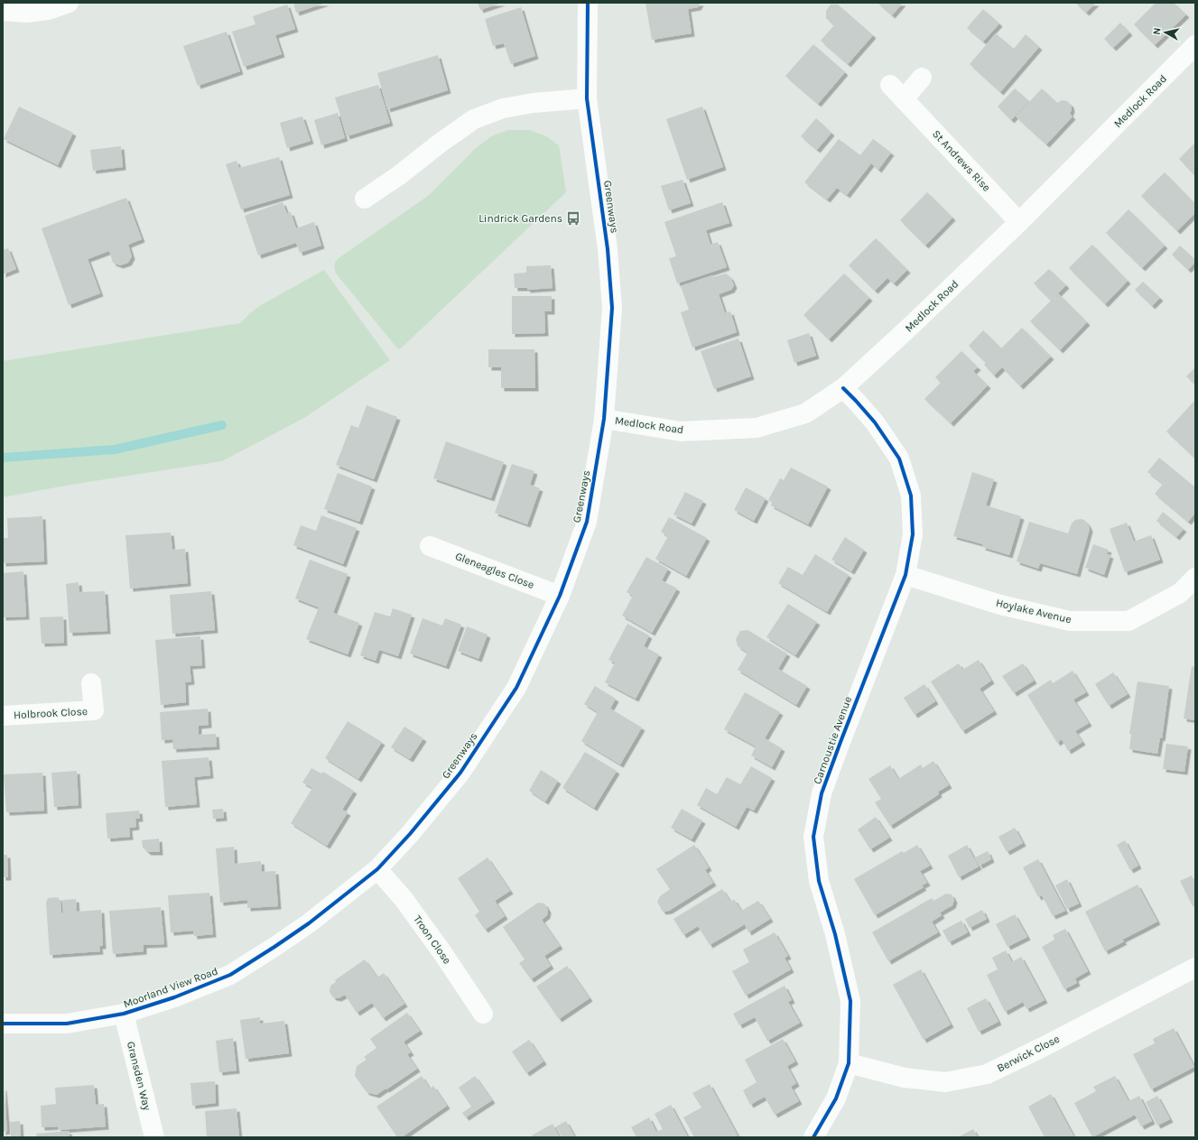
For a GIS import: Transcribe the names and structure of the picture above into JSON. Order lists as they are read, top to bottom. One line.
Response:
{"streets":{"street":["Medlock Road","St Andrews Rise","Greenways","Gleneagles Close","Hoylake Avenue","Holbrook Close","Carnoustie Avenue","Troon Close","Moorland View Road","Berwick Close","Gransden Way"]},"crossings":[["Medlock Road","St Andrews Rise"],["Medlock Road","Greenways"],["Medlock Road","Carnoustie Avenue"],["Greenways","Gleneagles Close"],["Greenways","Troon Close"],["Greenways","Moorland View Road"],["Hoylake Avenue","Carnoustie Avenue"],["Carnoustie Avenue","Berwick Close"],["Moorland View Road","Gransden Way"]],"places":{"bus stop":["Lindrick Gardens"]},"north":"left"}
